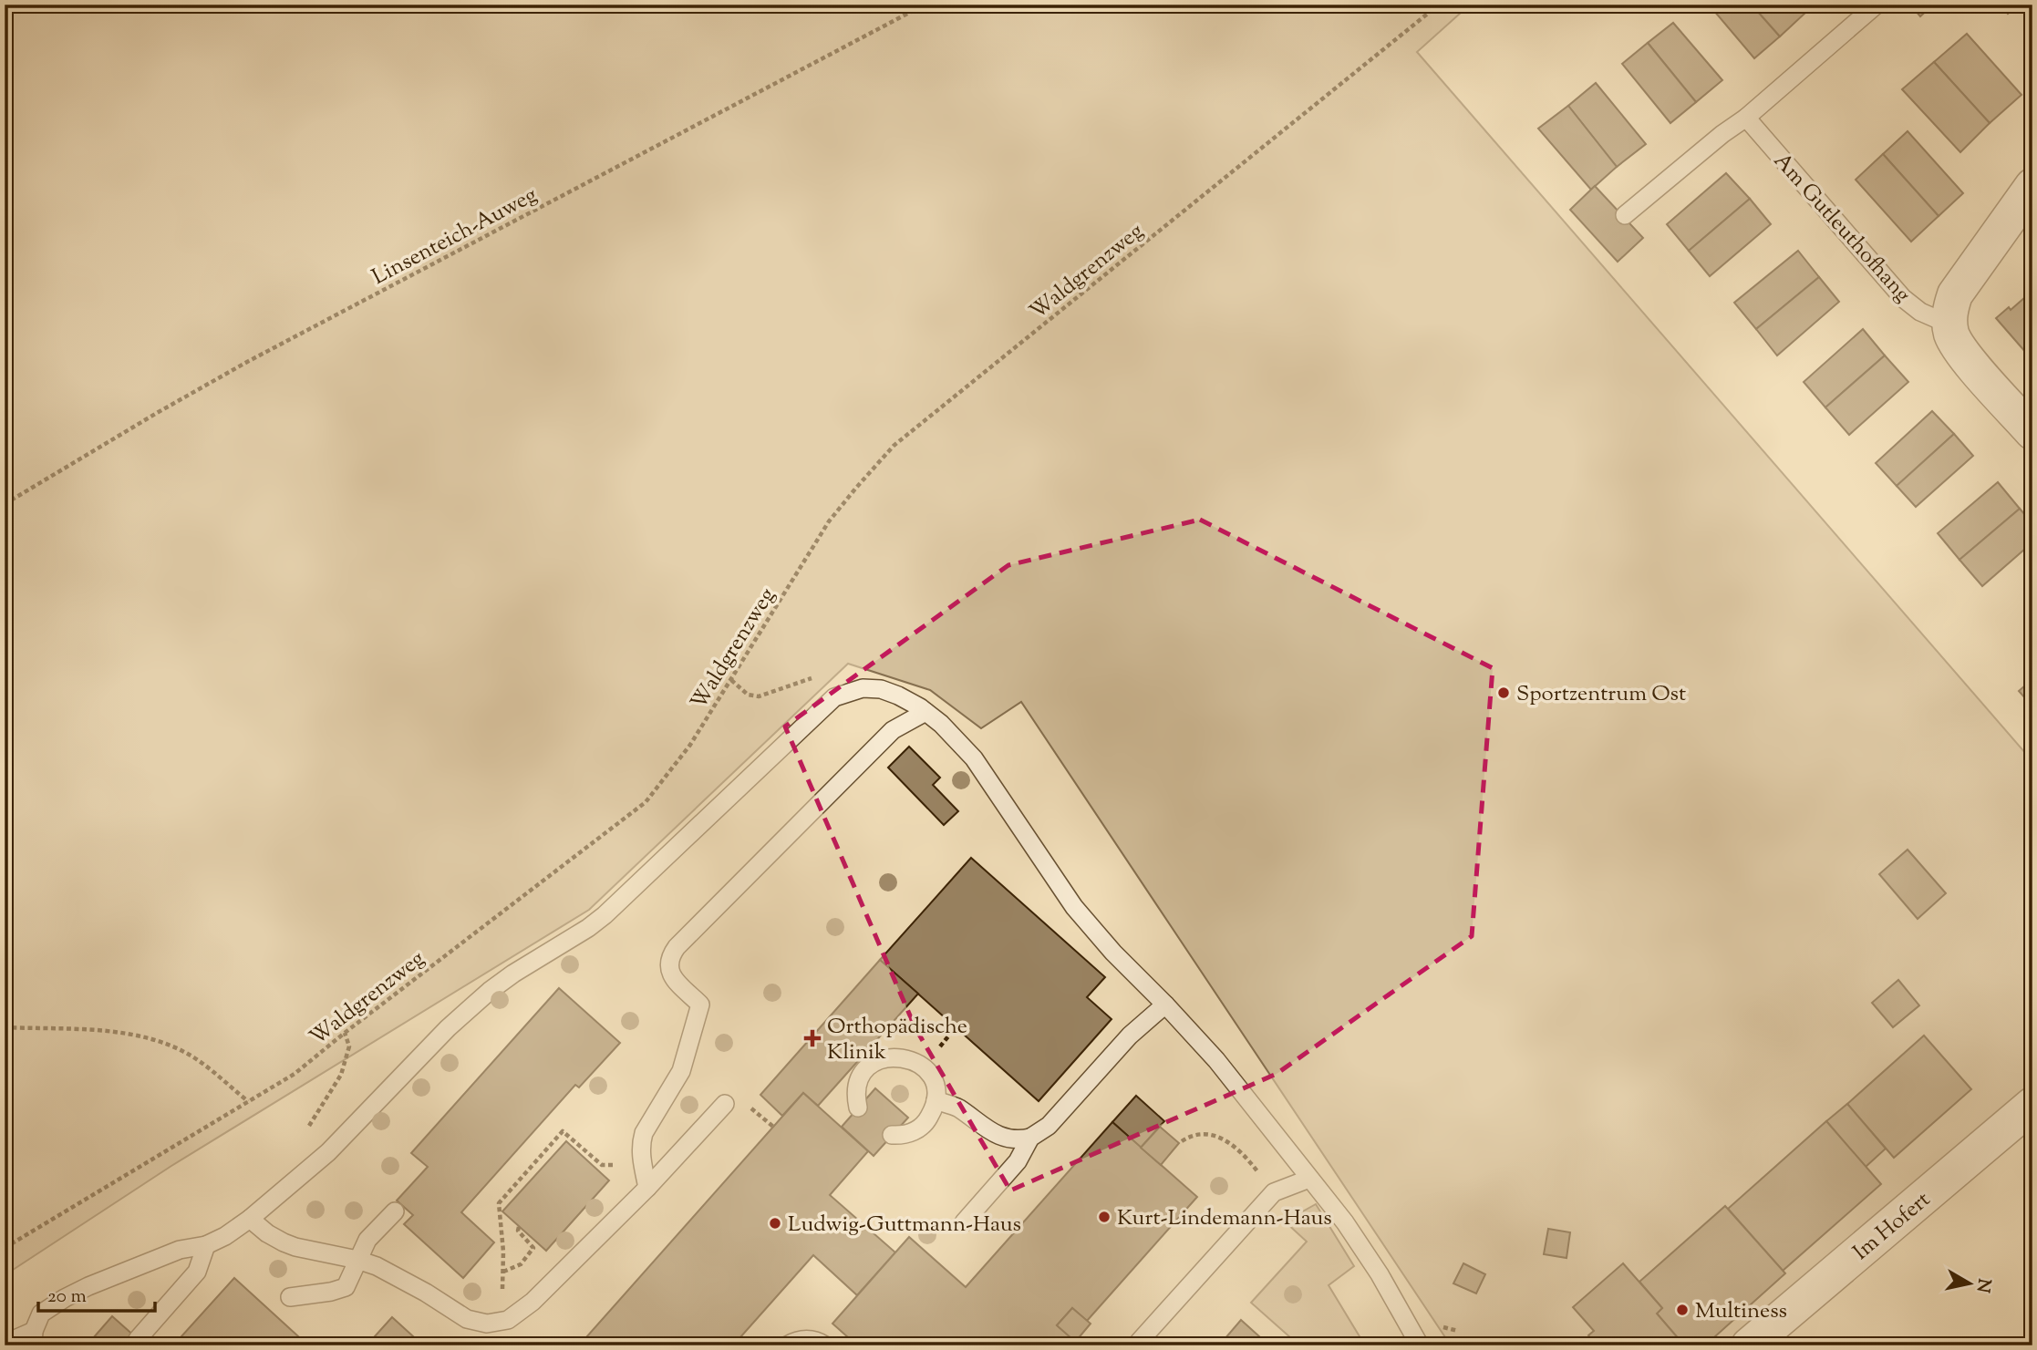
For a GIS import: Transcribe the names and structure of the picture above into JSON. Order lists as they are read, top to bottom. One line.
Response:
{"streets":{"street":["Im Hofert"],"lane":["Am Gutleuthofhang"],"path":["Linsenteich-Auweg","Waldgrenzweg"]},"places":{"other":["Sportzentrum Ost","Kurt-Lindemann-Haus","Ludwig-Guttmann-Haus","Multiness"],"health":["Orthopädische Klinik"]},"scale_bar":"20 m","north":"right"}
